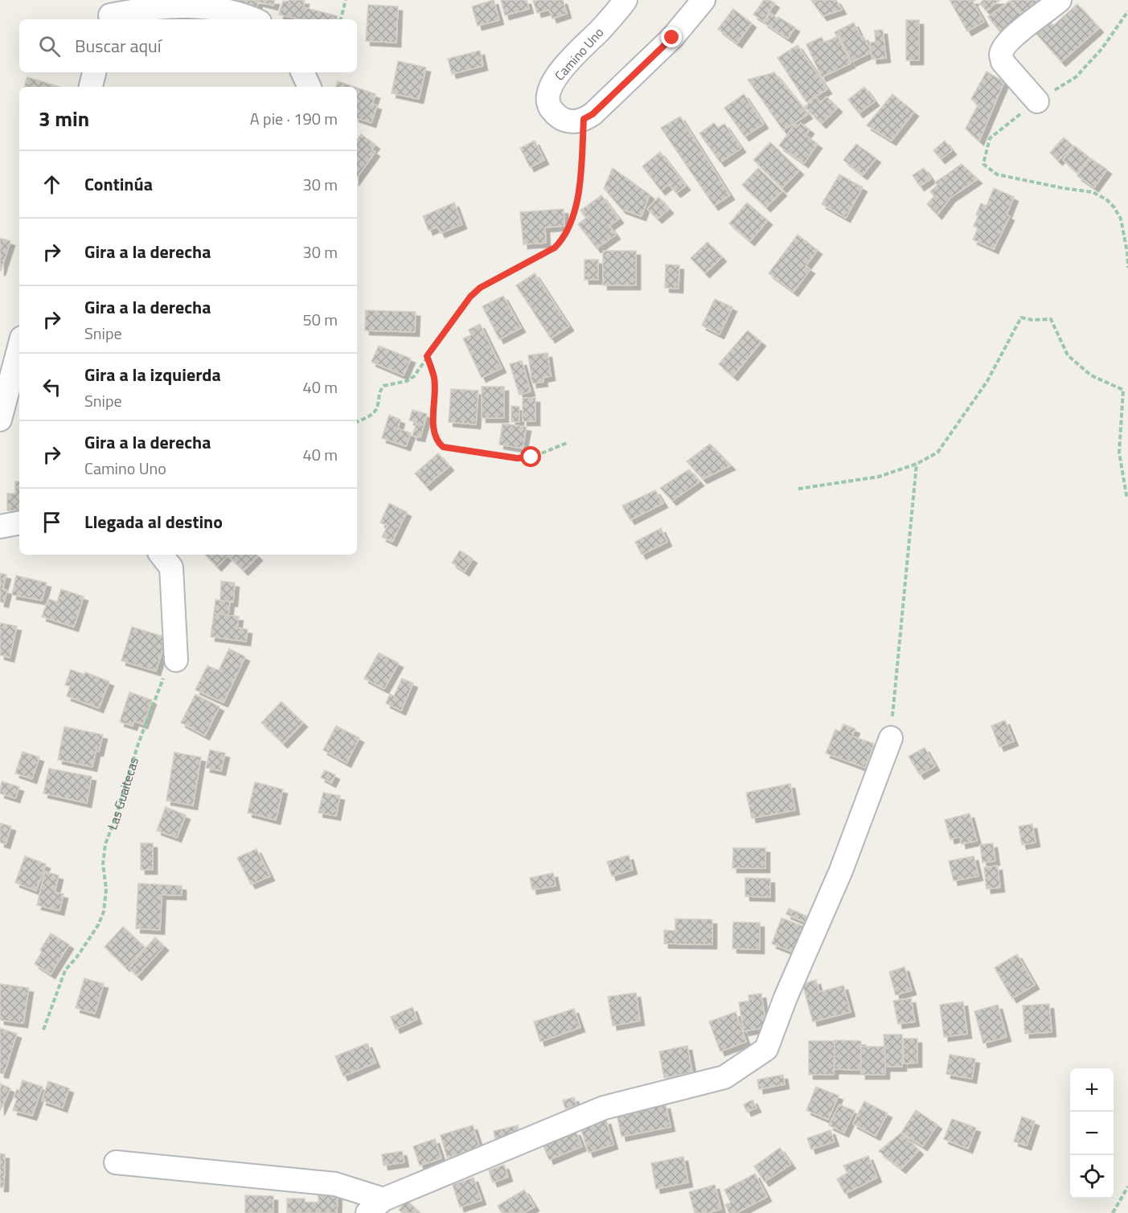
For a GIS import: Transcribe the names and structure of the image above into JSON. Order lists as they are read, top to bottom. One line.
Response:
{"streets":{"street":["Camino Uno"],"path":["Las Guaitecas"]},"page":{"search":"Buscar aquí","heading":["3 min","A pie · 190 m"],"list":[["Continúa","30 m"],["Gira a la derecha","30 m"],["Gira a la derecha","Snipe","50 m"],["Gira a la izquierda","Snipe","40 m"],["Gira a la derecha","Camino Uno","40 m"],"Llegada al destino"],"map_buttons":["+","−"]}}
